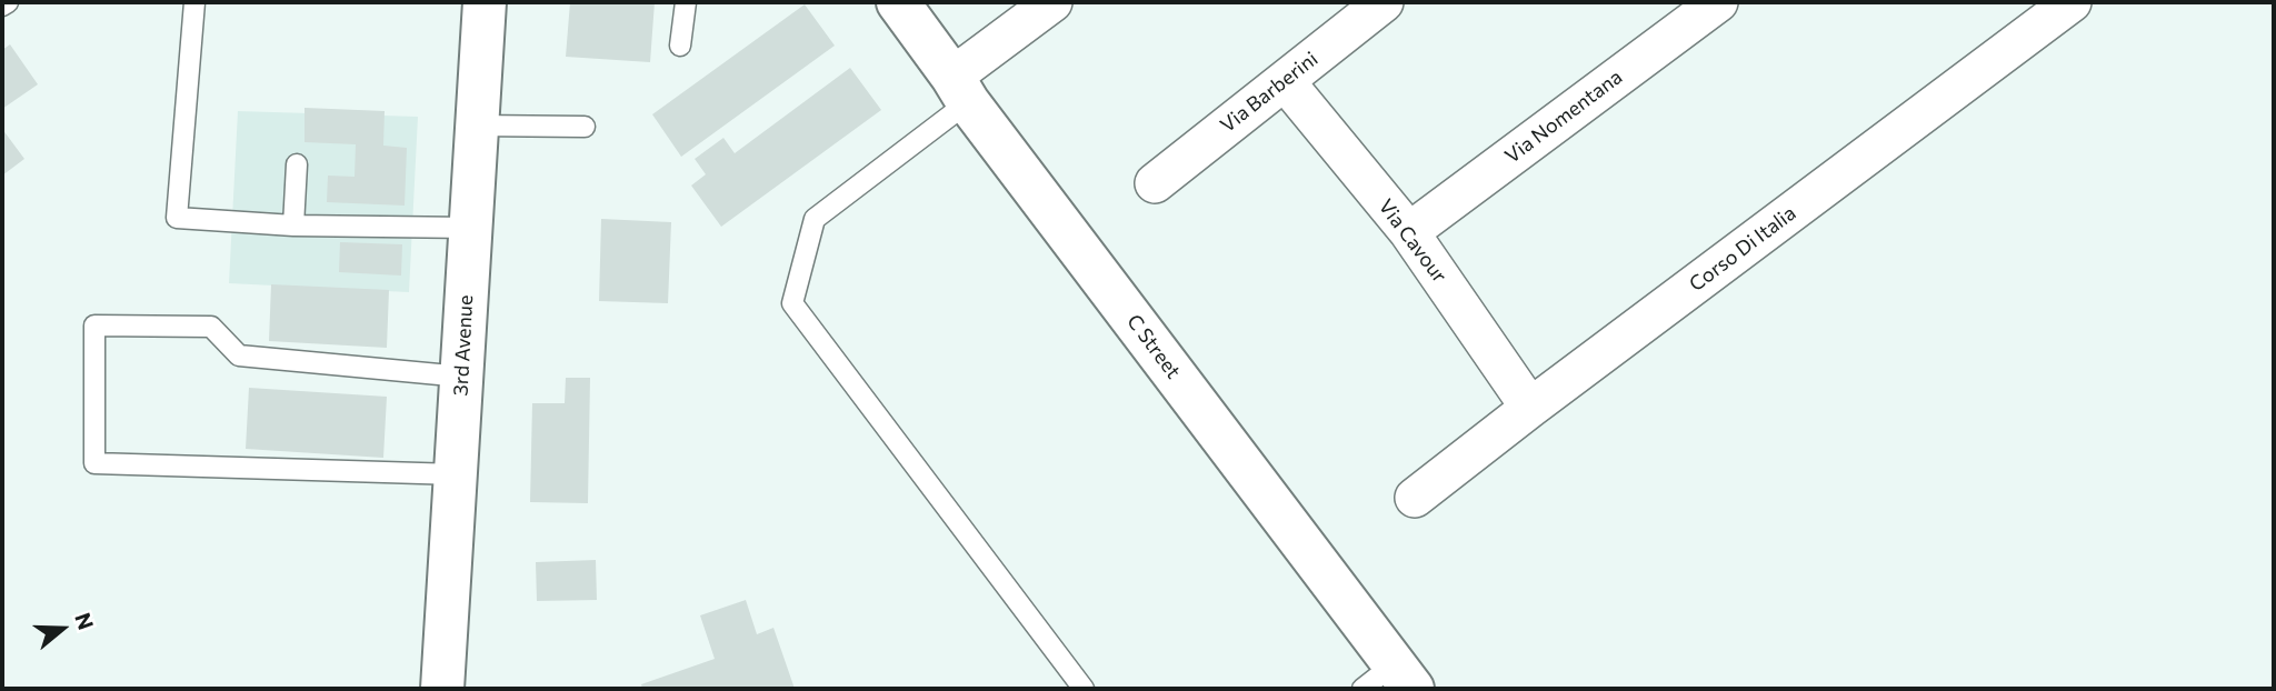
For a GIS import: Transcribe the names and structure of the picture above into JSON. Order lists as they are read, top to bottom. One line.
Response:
{"streets":{"street":["Via Barberini","Via Nomentana","Via Cavour","Corso Di Italia","3rd Avenue","C Street"]},"crossings":[["Via Barberini","Via Cavour"],["Via Nomentana","Via Cavour"],["Via Cavour","Corso Di Italia"]],"north":"right"}
